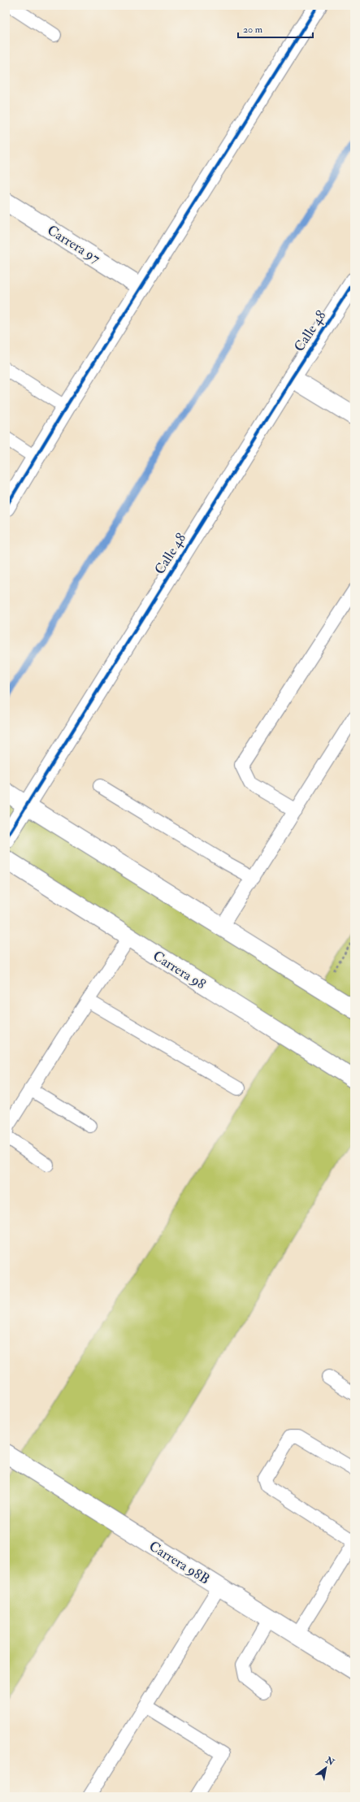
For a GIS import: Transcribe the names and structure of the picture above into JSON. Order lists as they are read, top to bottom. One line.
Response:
{"streets":{"street":["Carrera 97","Calle 48","Carrera 98","Carrera 98B"]},"scale_bar":"20 m","north":"top right"}
